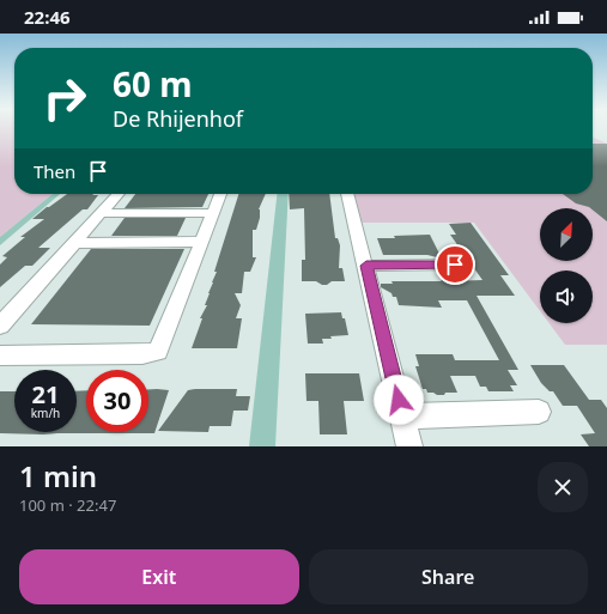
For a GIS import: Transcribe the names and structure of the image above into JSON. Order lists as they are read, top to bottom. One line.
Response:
{"north":"top right","page":{"status":"22:46","turn":["60 m","De Rhijenhof"],"then":"Then","speed":"21 km/h","limit":"30","heading":["1 min","100 m · 22:47"],"buttons":["Exit","Share"]}}
